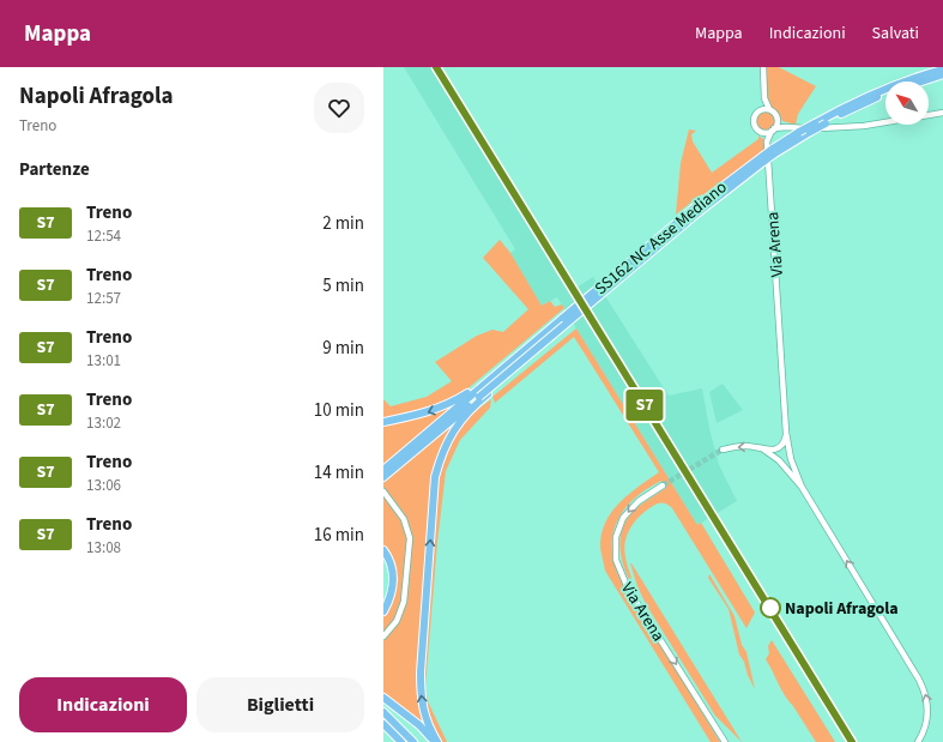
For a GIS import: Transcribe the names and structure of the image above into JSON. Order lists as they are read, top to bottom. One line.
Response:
{"streets":{"highway":["SS162 NC Asse Mediano"],"street":["Via Arena"]},"places":["Napoli Afragola"],"north":"top left","page":{"header":"Mappa","nav":["Mappa","Indicazioni","Salvati"],"heading":[["Napoli Afragola","Treno"],"Partenze"],"on_map":"S7","list":[{"mark":"S7","name":"Treno","note":"12:54","value":"2 min"},{"mark":"S7","name":"Treno","note":"12:57","value":"5 min"},{"mark":"S7","name":"Treno","note":"13:01","value":"9 min"},{"mark":"S7","name":"Treno","note":"13:02","value":"10 min"},{"mark":"S7","name":"Treno","note":"13:06","value":"14 min"},{"mark":"S7","name":"Treno","note":"13:08","value":"16 min"}],"buttons":["Indicazioni","Biglietti"]}}
